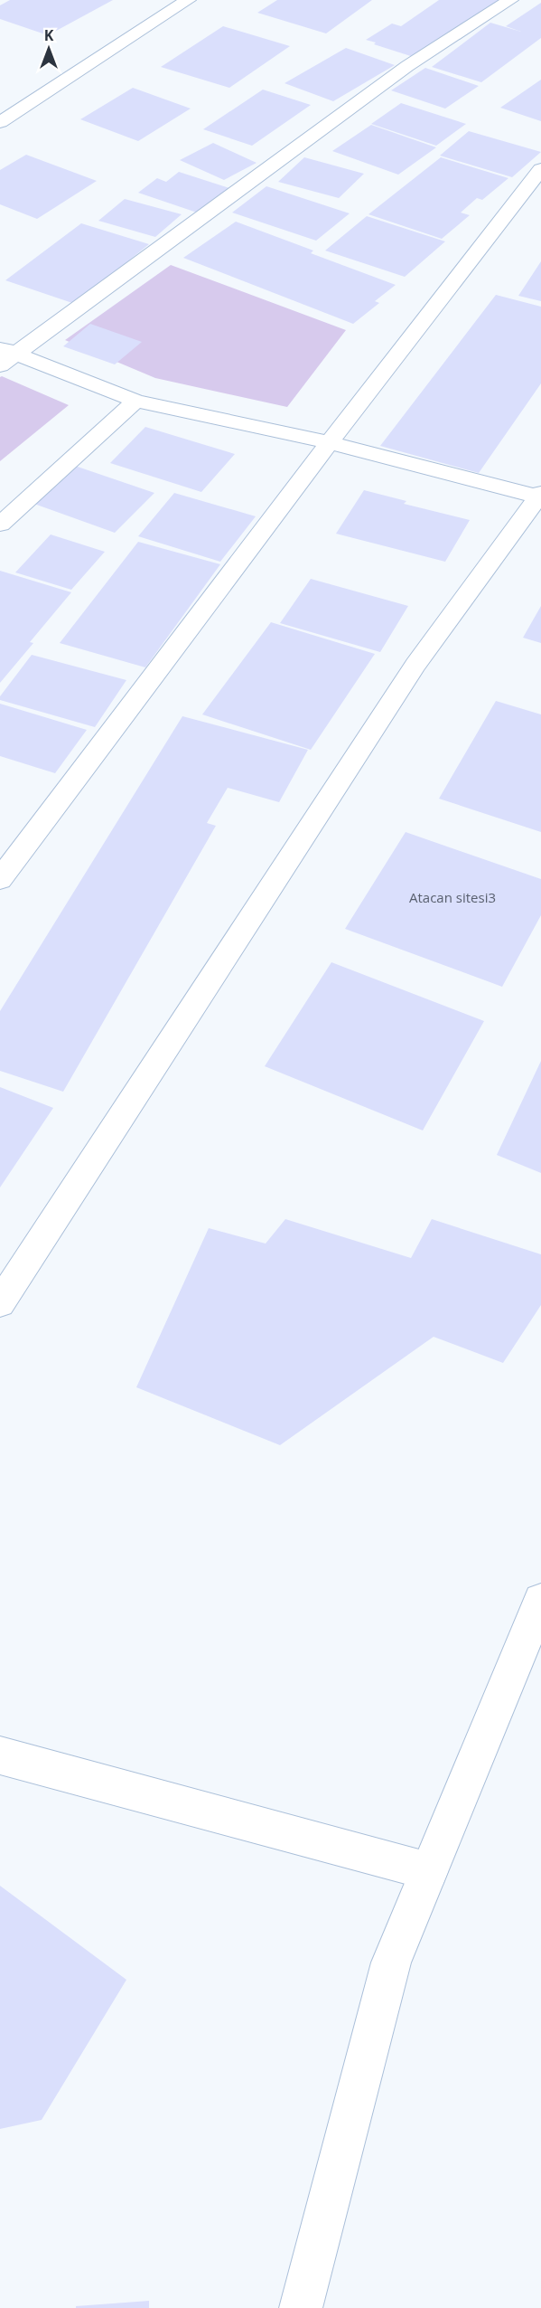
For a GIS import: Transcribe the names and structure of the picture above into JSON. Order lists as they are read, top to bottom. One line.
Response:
{"house_numbers":["Atacan sitesi3"],"north":"top"}
